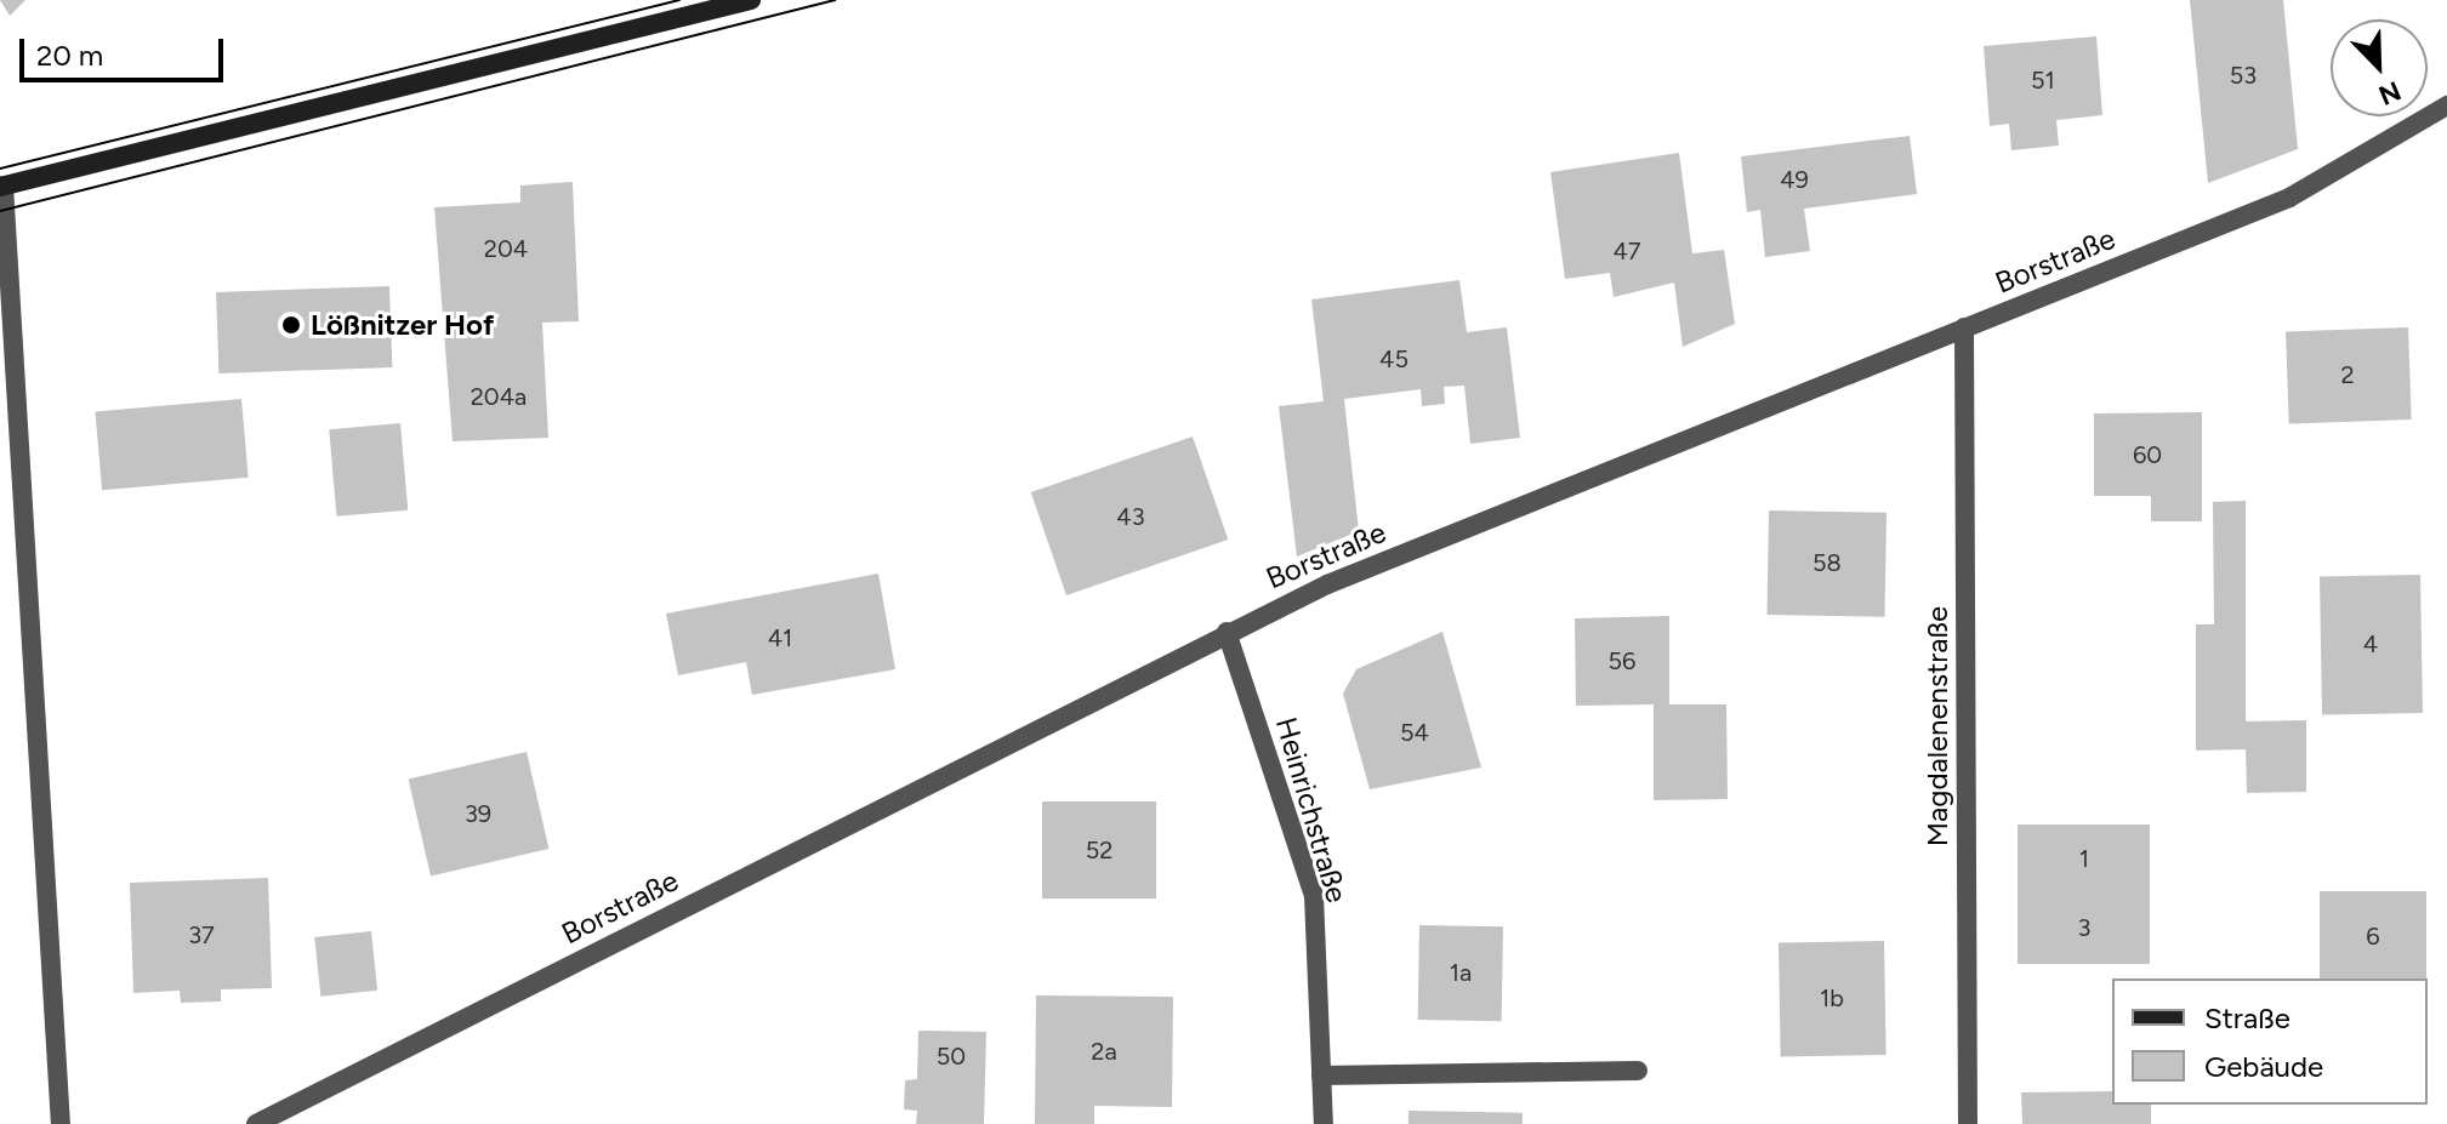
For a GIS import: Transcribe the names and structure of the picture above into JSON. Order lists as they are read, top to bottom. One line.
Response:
{"streets":{"street":["Borstraße","Magdalenenstraße","Heinrichstraße"]},"crossings":[["Borstraße","Magdalenenstraße"],["Borstraße","Heinrichstraße"]],"places":["Lößnitzer Hof"],"house_numbers":["53","51","49","204","47","45","2","204a","60","43","58","41","4","56","54","39","52","1","3","37","6","1a","1b","2a","50"],"legend":["Straße","Gebäude"],"scale_bar":"20 m","north":"bottom right"}
